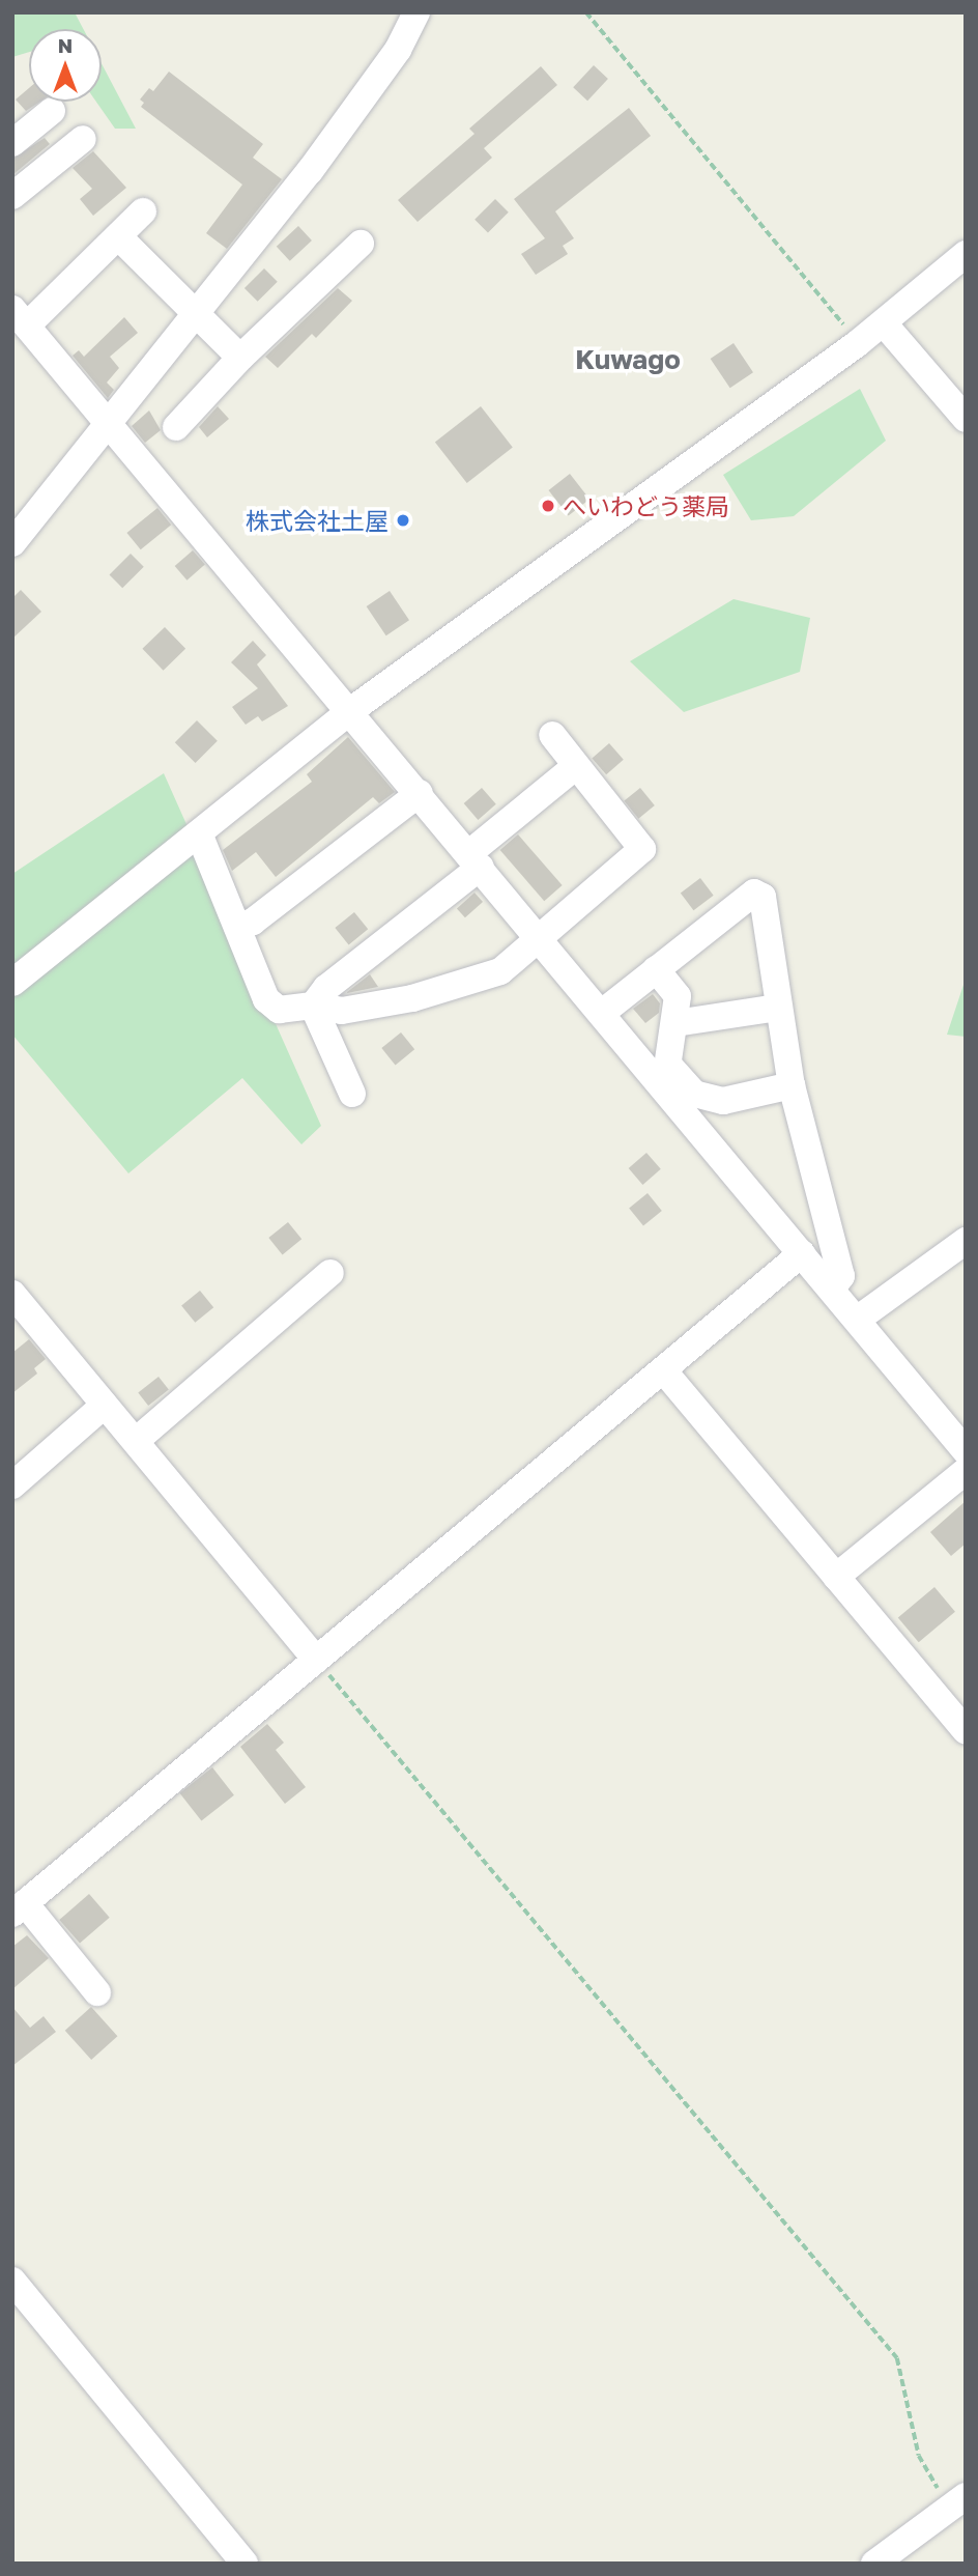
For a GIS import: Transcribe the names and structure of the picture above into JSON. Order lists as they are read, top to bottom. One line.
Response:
{"districts":["Kuwago"],"places":["へいわどう薬局","株式会社土屋"],"north":"top"}
